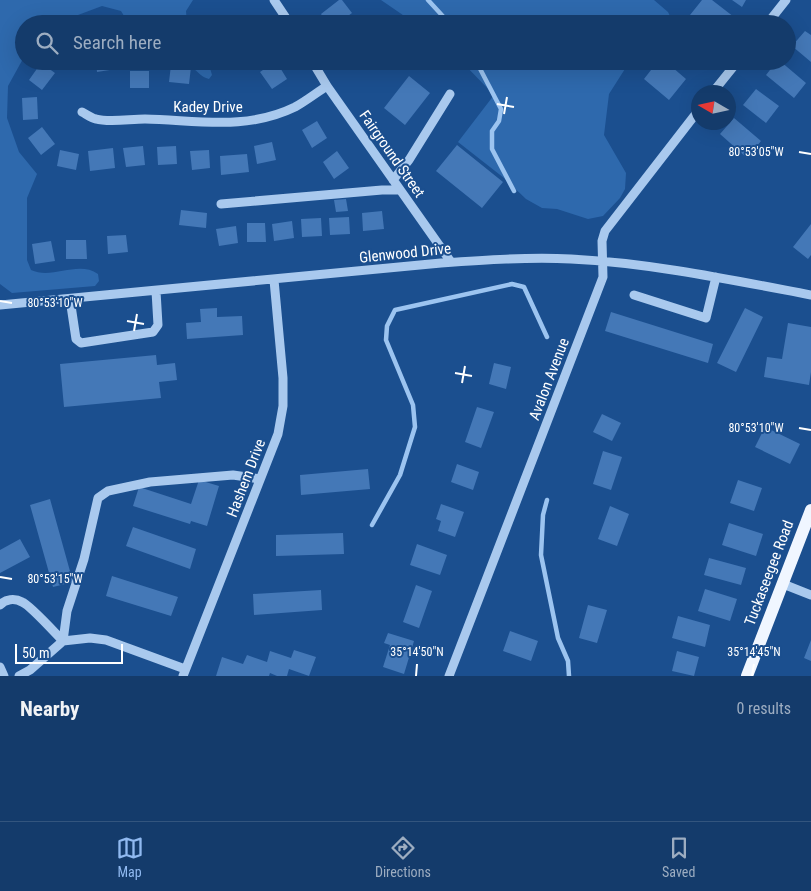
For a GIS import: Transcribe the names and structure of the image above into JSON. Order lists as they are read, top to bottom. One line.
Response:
{"streets":{"main road":["Tuckaseegee Road"],"street":["Kadey Drive","Fairground Street","Glenwood Drive","Avalon Avenue","Hashem Drive"]},"crossings":[["Kadey Drive","Fairground Street"],["Fairground Street","Glenwood Drive"],["Glenwood Drive","Avalon Avenue"],["Glenwood Drive","Hashem Drive"]],"scale_bar":"50 m","north":"left","page":{"search":"Search here","scale":"50 m","heading":["Nearby","0 results"],"nav":["Map","Directions","Saved"]},"coordinates":["80°53'05\"W","80°53'10\"W","80°53'15\"W","35°14'50\"N","35°14'45\"N"]}
